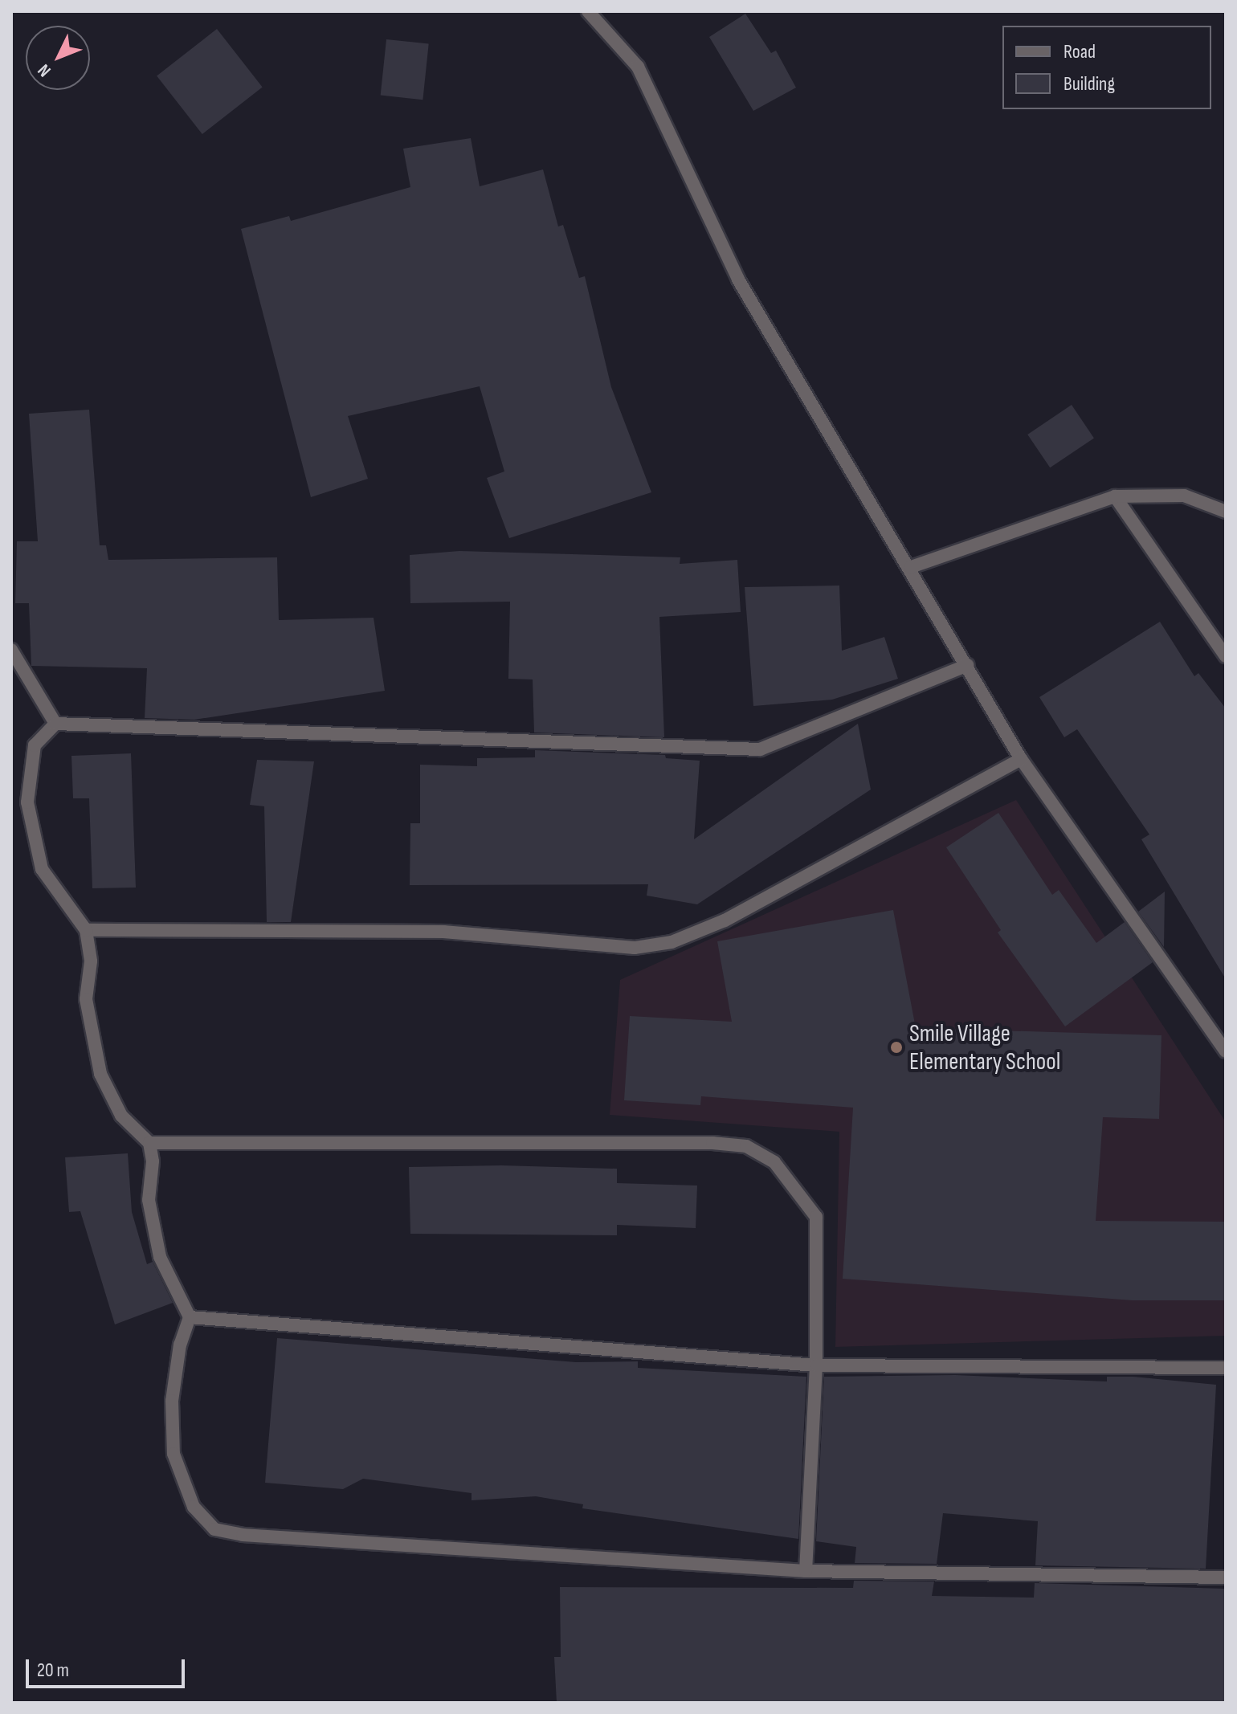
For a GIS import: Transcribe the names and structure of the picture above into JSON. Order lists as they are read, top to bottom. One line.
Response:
{"places":["Smile Village Elementary School"],"legend":["Road","Building"],"scale_bar":"20 m","north":"bottom left"}
